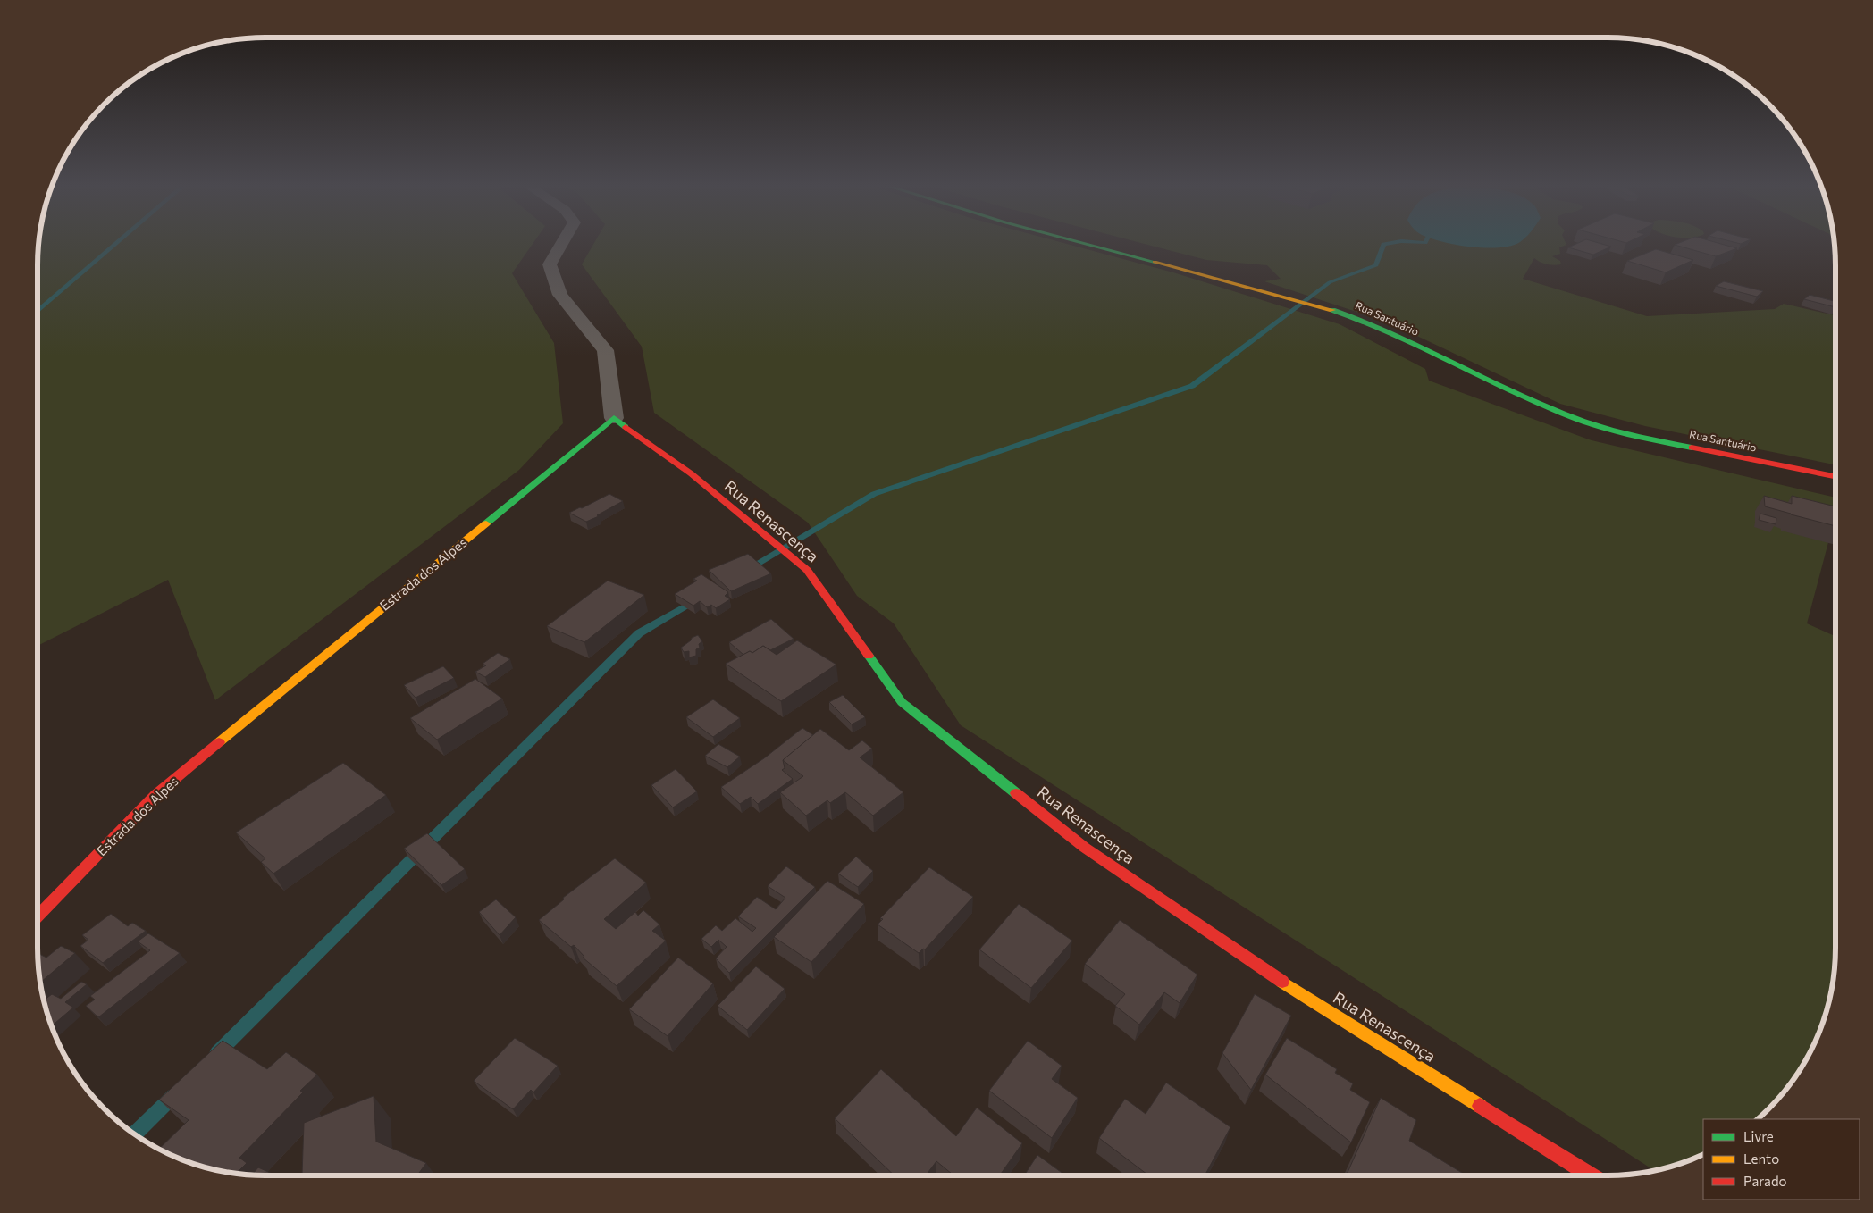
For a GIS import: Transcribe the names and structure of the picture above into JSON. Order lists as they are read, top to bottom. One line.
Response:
{"streets":{"street":["Rua Santuário","Rua Renascença","Estrada dos Alpes"]},"crossings":[["Rua Renascença","Estrada dos Alpes"]],"legend":["Livre","Lento","Parado"]}
